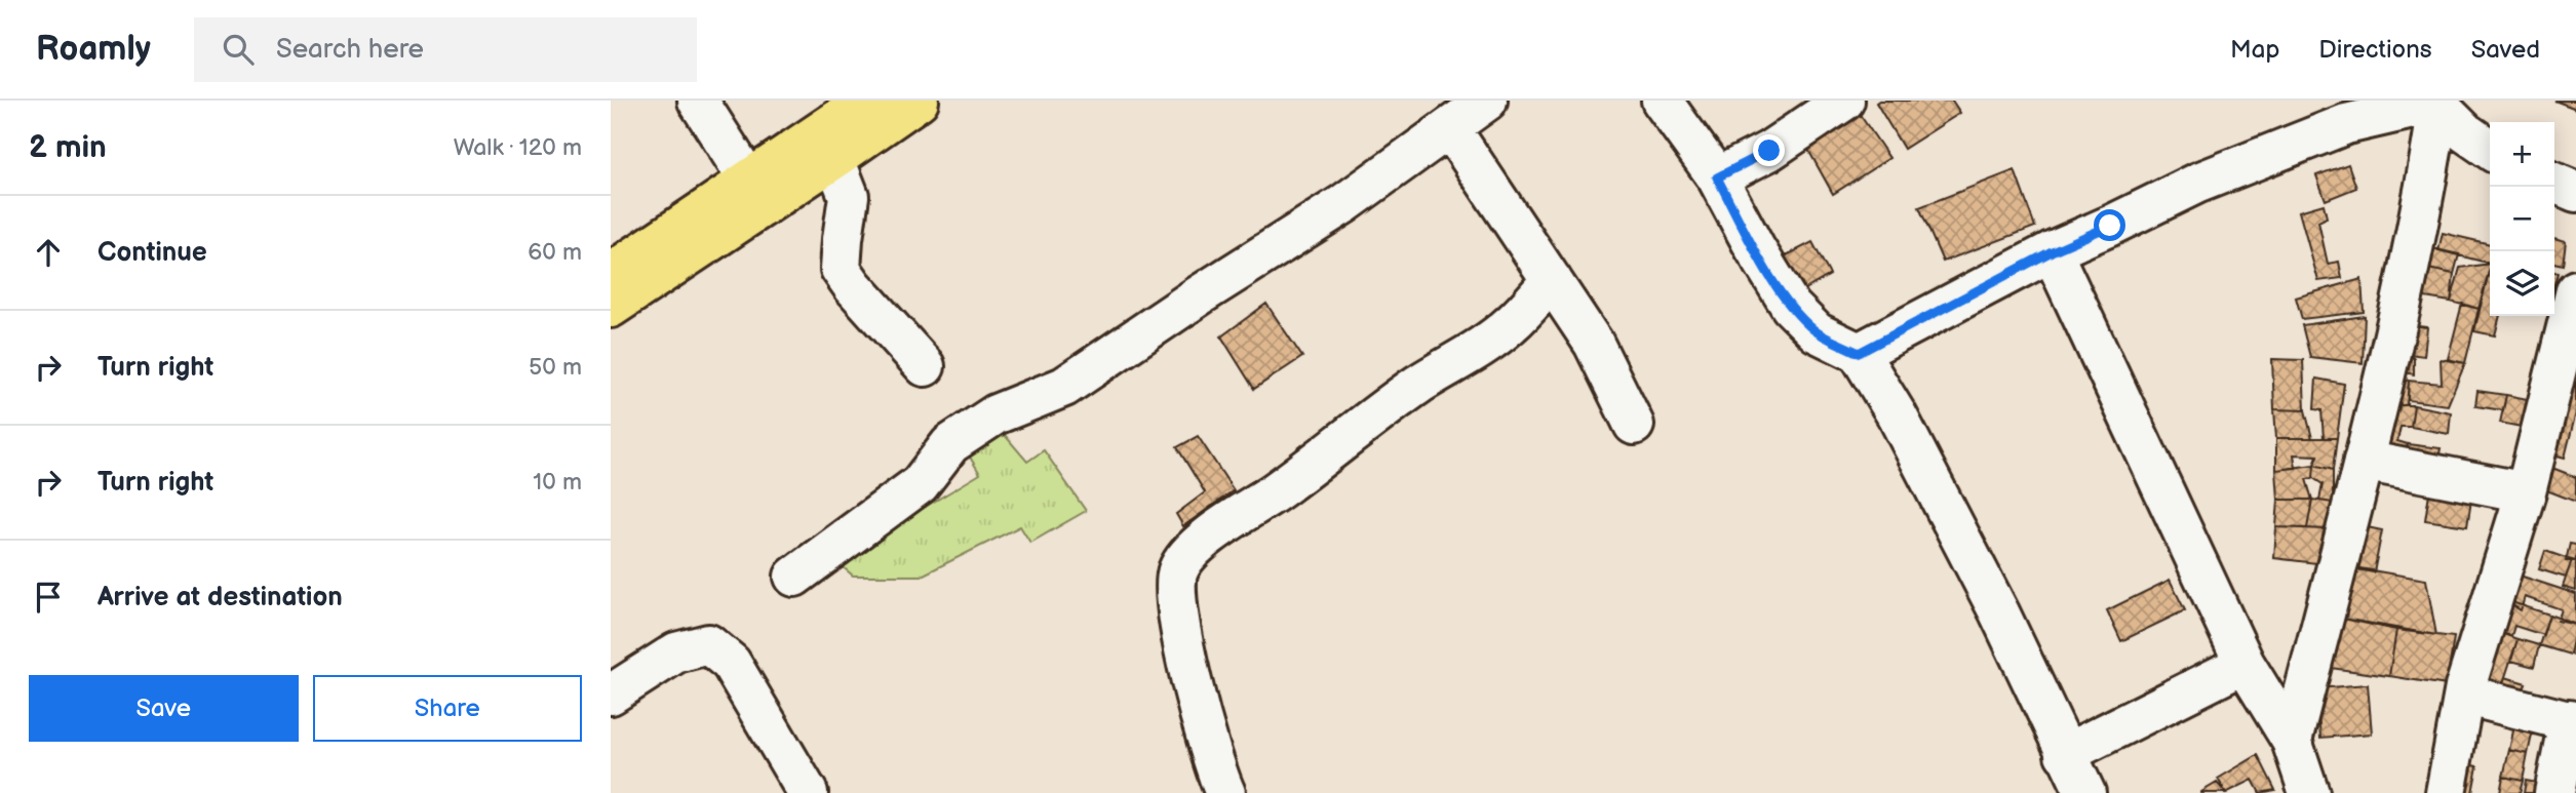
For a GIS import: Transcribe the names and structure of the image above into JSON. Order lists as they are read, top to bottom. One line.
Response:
{"page":{"header":"Roamly","search":"Search here","nav":["Map","Directions","Saved"],"heading":["2 min","Walk · 120 m"],"map_buttons":["+","−"],"list":[["Continue","60 m"],["Turn right","50 m"],["Turn right","10 m"],"Arrive at destination"],"buttons":["Save","Share"]}}
